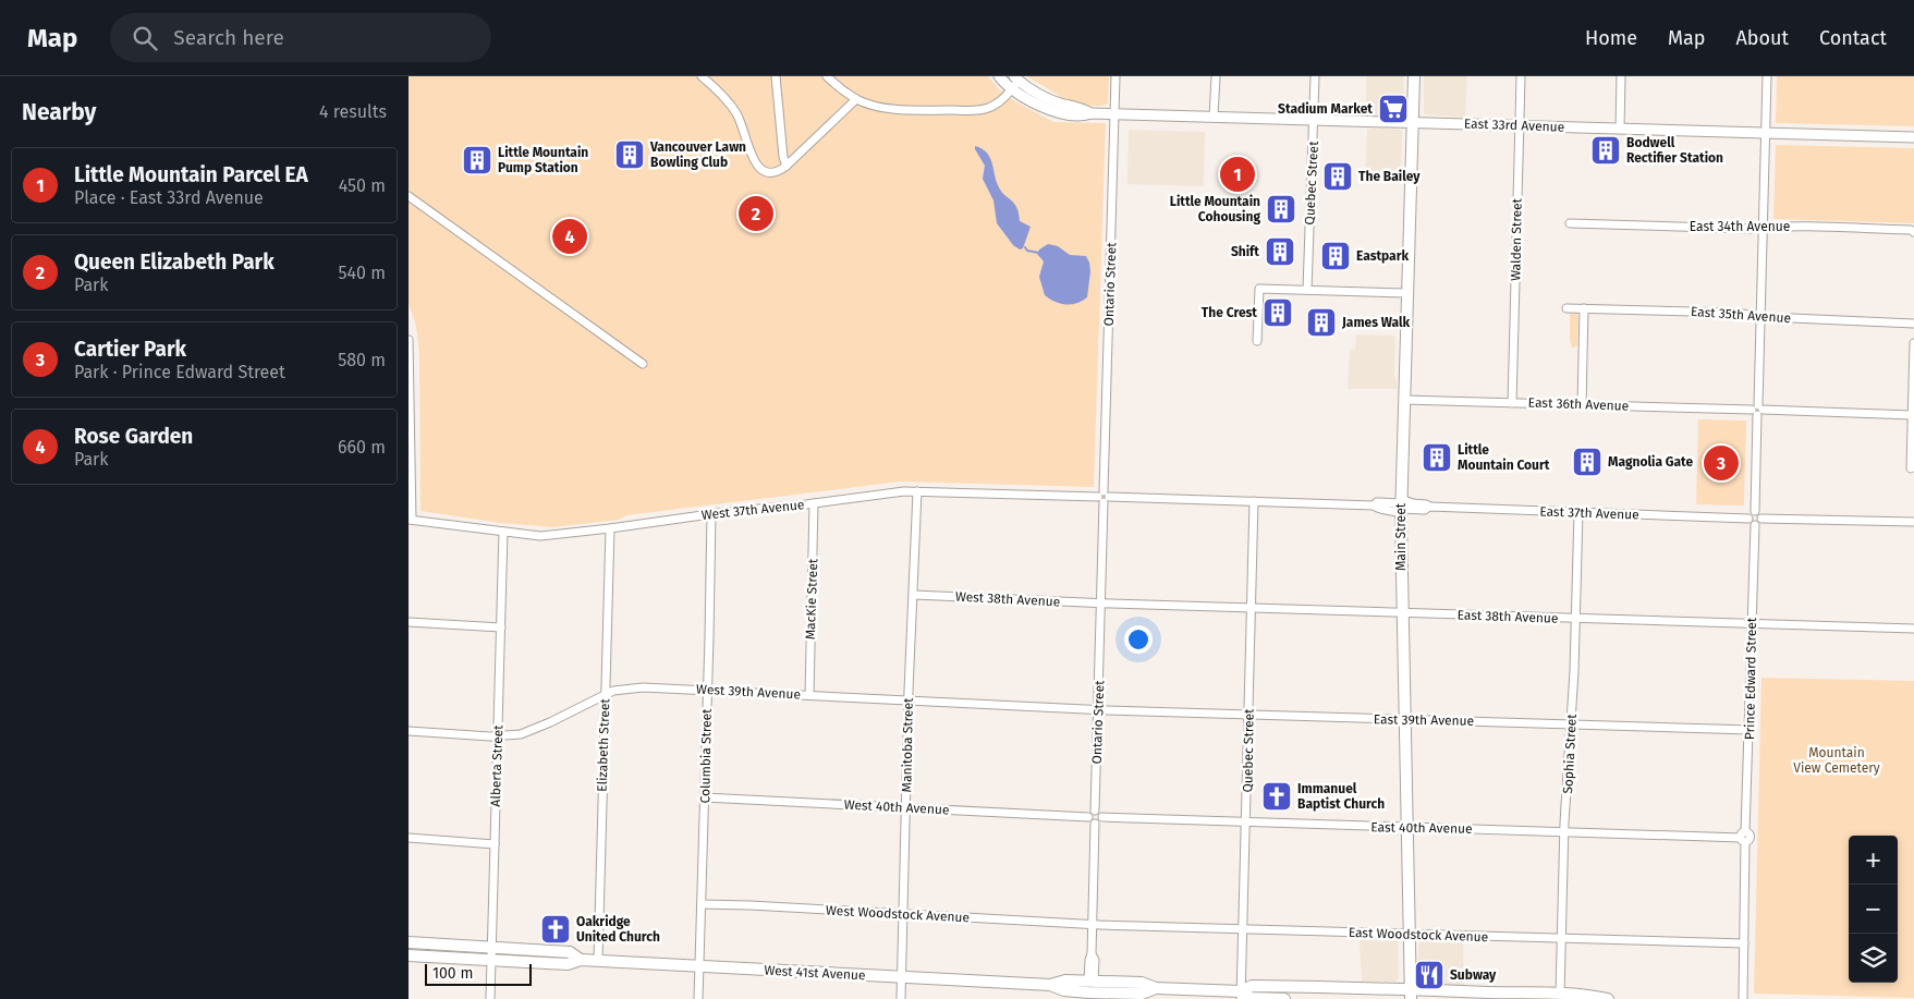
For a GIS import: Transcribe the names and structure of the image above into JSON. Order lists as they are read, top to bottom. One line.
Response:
{"streets":{"main road":["Main Street","West 41st Avenue"],"street":["East 33rd Avenue","Quebec Street","East 34th Avenue","Walden Street","Ontario Street","East 35th Avenue","East 36th Avenue","West 37th Avenue","East 37th Avenue","MacKie Street","West 38th Avenue","East 38th Avenue","Prince Edward Street","West 39th Avenue","East 39th Avenue","Elizabeth Street","Manitoba Street","Sophia Street","Columbia Street","Alberta Street","West 40th Avenue","East 40th Avenue","West Woodstock Avenue","East Woodstock Avenue"]},"crossings":[["East 33rd Avenue","Quebec Street"],["East 33rd Avenue","Walden Street"],["East 33rd Avenue","Ontario Street"],["East 33rd Avenue","Main Street"],["Quebec Street","East 37th Avenue"],["Quebec Street","East 38th Avenue"],["Quebec Street","East 39th Avenue"],["Quebec Street","East 40th Avenue"],["Quebec Street","East Woodstock Avenue"],["Quebec Street","West 41st Avenue"],["Walden Street","East 36th Avenue"],["Ontario Street","West 37th Avenue"],["Ontario Street","East 37th Avenue"],["Ontario Street","West 38th Avenue"],["Ontario Street","East 38th Avenue"],["Ontario Street","West 39th Avenue"],["Ontario Street","East 39th Avenue"],["Ontario Street","West 40th Avenue"],["Ontario Street","East 40th Avenue"],["East 36th Avenue","Main Street"],["West 37th Avenue","East 37th Avenue"],["West 37th Avenue","MacKie Street"],["West 37th Avenue","Elizabeth Street"],["West 37th Avenue","Manitoba Street"],["West 37th Avenue","Columbia Street"],["West 37th Avenue","Alberta Street"],["East 37th Avenue","Main Street"],["East 37th Avenue","Prince Edward Street"],["East 37th Avenue","Sophia Street"],["Main Street","East 38th Avenue"],["Main Street","East 39th Avenue"],["Main Street","East 40th Avenue"],["Main Street","East Woodstock Avenue"],["MacKie Street","West 39th Avenue"],["West 38th Avenue","East 38th Avenue"],["West 38th Avenue","Manitoba Street"],["East 38th Avenue","Prince Edward Street"],["East 38th Avenue","Sophia Street"],["Prince Edward Street","East 39th Avenue"],["Prince Edward Street","East 40th Avenue"],["Prince Edward Street","East Woodstock Avenue"],["West 39th Avenue","East 39th Avenue"],["West 39th Avenue","Elizabeth Street"],["West 39th Avenue","Manitoba Street"],["West 39th Avenue","Columbia Street"],["West 39th Avenue","Alberta Street"],["East 39th Avenue","Sophia Street"],["Elizabeth Street","West 41st Avenue"],["Manitoba Street","West 40th Avenue"],["Manitoba Street","West Woodstock Avenue"],["Manitoba Street","West 41st Avenue"],["Sophia Street","East 40th Avenue"],["Sophia Street","East Woodstock Avenue"],["Columbia Street","West 40th Avenue"],["Columbia Street","West Woodstock Avenue"],["Columbia Street","West 41st Avenue"],["Alberta Street","West 41st Avenue"],["West 40th Avenue","East 40th Avenue"],["West Woodstock Avenue","East Woodstock Avenue"]],"parks":["Mountain View Cemetery"],"places":{"supermarket":["Stadium Market"],"building":["Bodwell Rectifier Station","Vancouver Lawn Bowling Club","Little Mountain Pump Station","The Bailey","Little Mountain Cohousing","Shift","Eastpark","The Crest","James Walk","Little Mountain Court","Magnolia Gate"],"church":["Immanuel Baptist Church","Oakridge United Church"],"restaurant":["Subway"]},"scale_bar":"100 m","page":{"header":"Map","search":"Search here","nav":["Home","Map","About","Contact"],"heading":["Nearby","4 results"],"list":[{"mark":"1","name":"Little Mountain Parcel EA","note":"Place · East 33rd Avenue","value":"450 m"},{"mark":"2","name":"Queen Elizabeth Park","note":"Park","value":"540 m"},{"mark":"3","name":"Cartier Park","note":"Park · Prince Edward Street","value":"580 m"},{"mark":"4","name":"Rose Garden","note":"Park","value":"660 m"}],"pins":["1","2","4","3"],"map_buttons":["+","−"],"scale":"100 m"}}
